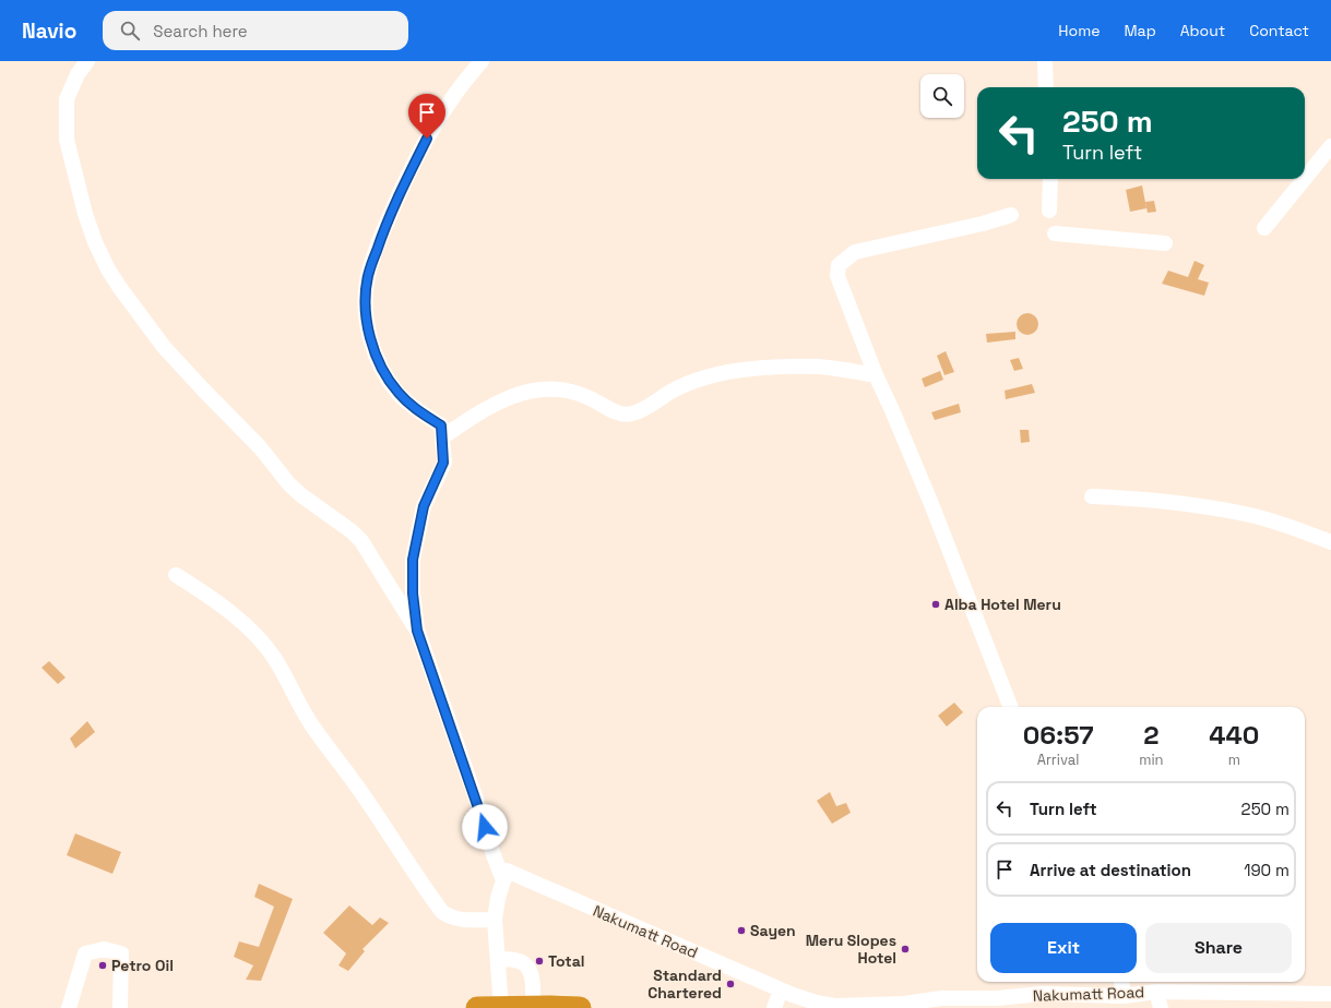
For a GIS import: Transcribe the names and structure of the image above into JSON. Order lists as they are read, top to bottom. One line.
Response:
{"streets":{"street":["Nakumatt Road"]},"places":["Alba Hotel Meru","Sayen","Meru Slopes Hotel","Total","Petro Oil","Standard Chartered"],"page":{"header":"Navio","search":"Search here","nav":["Home","Map","About","Contact"],"turn":["250 m","Turn left"],"eta":["06:57","Arrival","2","min","440","m"],"list":[{"name":"Turn left","value":"250 m"},{"name":"Arrive at destination","value":"190 m"}],"buttons":["Exit","Share"]}}
